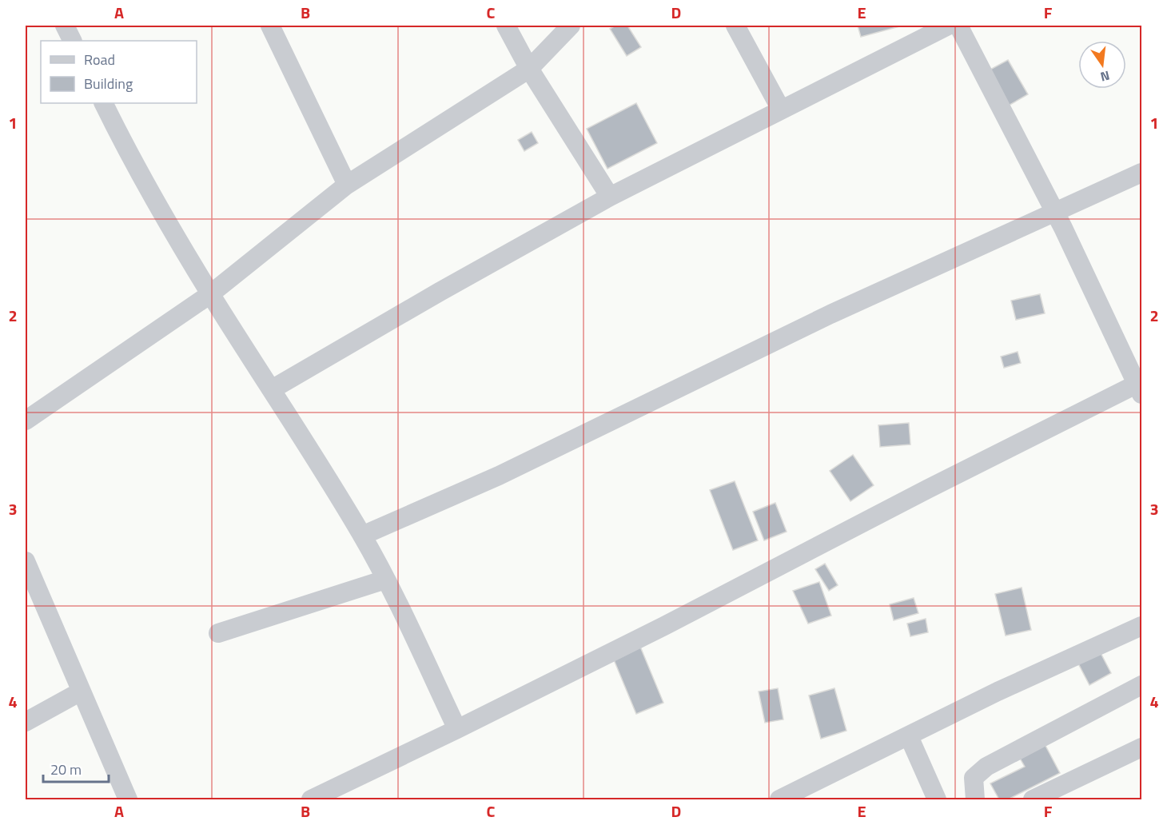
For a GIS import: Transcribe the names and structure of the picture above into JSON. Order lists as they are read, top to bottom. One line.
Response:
{"legend":["Road","Building"],"scale_bar":"20 m","north":"bottom","grid":{"columns":["A","B","C","D","E","F"],"rows":["1","2","3","4"]}}
